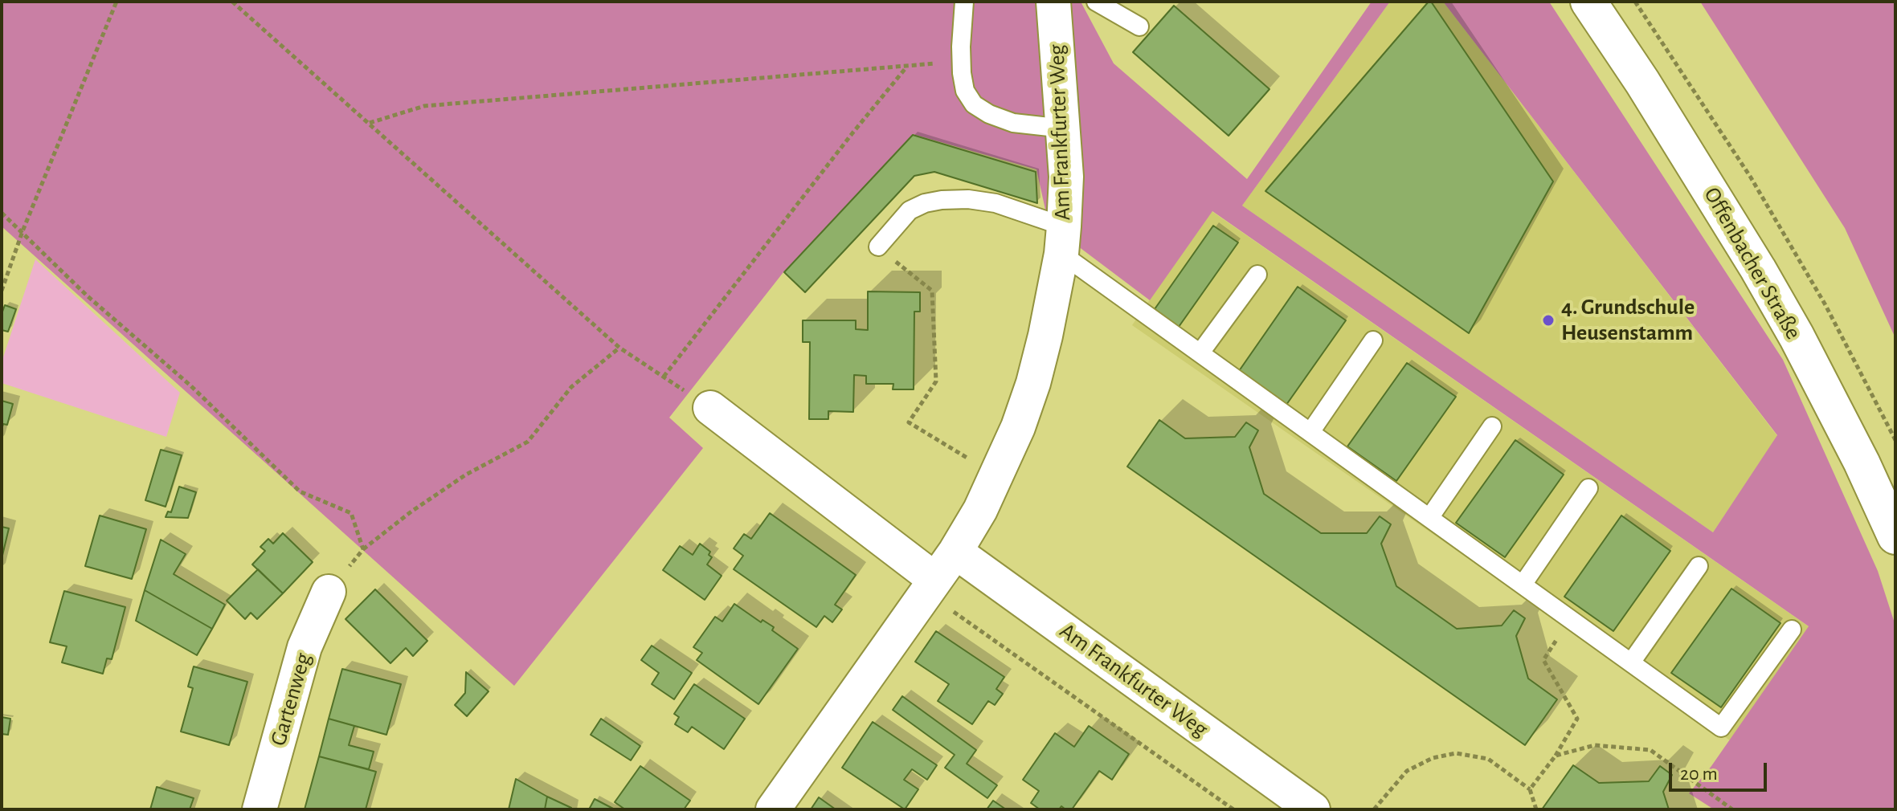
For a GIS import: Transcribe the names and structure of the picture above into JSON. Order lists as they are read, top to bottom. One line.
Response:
{"streets":{"main road":["Offenbacher Straße"],"street":["Am Frankfurter Weg","Gartenweg"]},"places":["4. Grundschule Heusenstamm"],"scale_bar":"20 m"}
